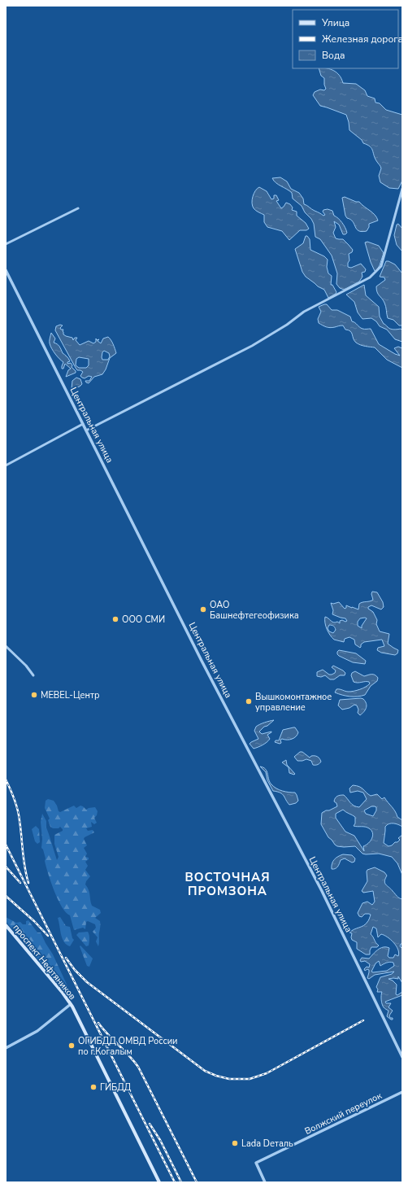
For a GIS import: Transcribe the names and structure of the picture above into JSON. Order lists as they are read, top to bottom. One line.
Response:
{"streets":{"main road":["проспект Нефтяников"],"street":["Центральная улица","Волжский переулок"]},"districts":["ВОСТОЧНАЯ ПРОМЗОНА"],"places":["ОАО Башнефтегеофизика","ООО СМИ","MEBEL-Центр","Вышкомонтажное управление","ОГИБДД ОМВД России по г.Когалым","ГИБДД","Lada Dеталь"],"legend":["Улица","Железная дорога","Вода"]}
